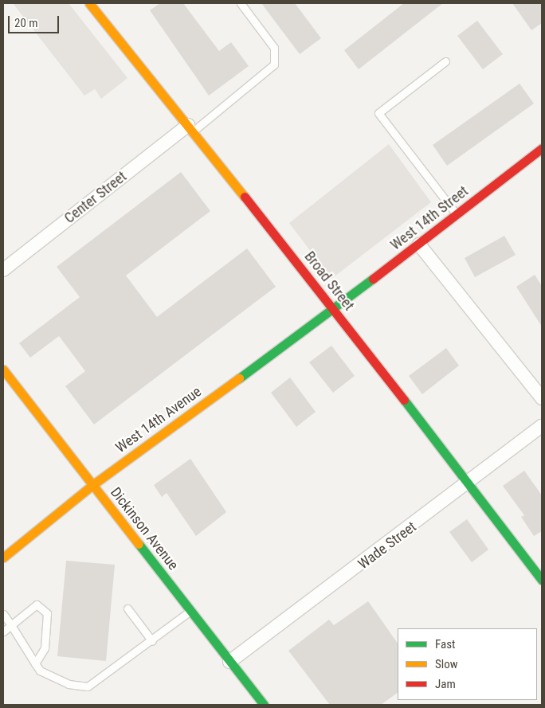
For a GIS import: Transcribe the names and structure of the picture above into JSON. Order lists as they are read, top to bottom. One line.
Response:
{"streets":{"street":["Center Street","West 14th Street","Broad Street","West 14th Avenue","Dickinson Avenue","Wade Street"]},"crossings":[["Center Street","Broad Street"],["West 14th Street","Broad Street"],["West 14th Street","West 14th Avenue"],["Broad Street","West 14th Avenue"],["Broad Street","Wade Street"],["West 14th Avenue","Dickinson Avenue"],["Dickinson Avenue","Wade Street"]],"legend":["Fast","Slow","Jam"],"scale_bar":"20 m"}
